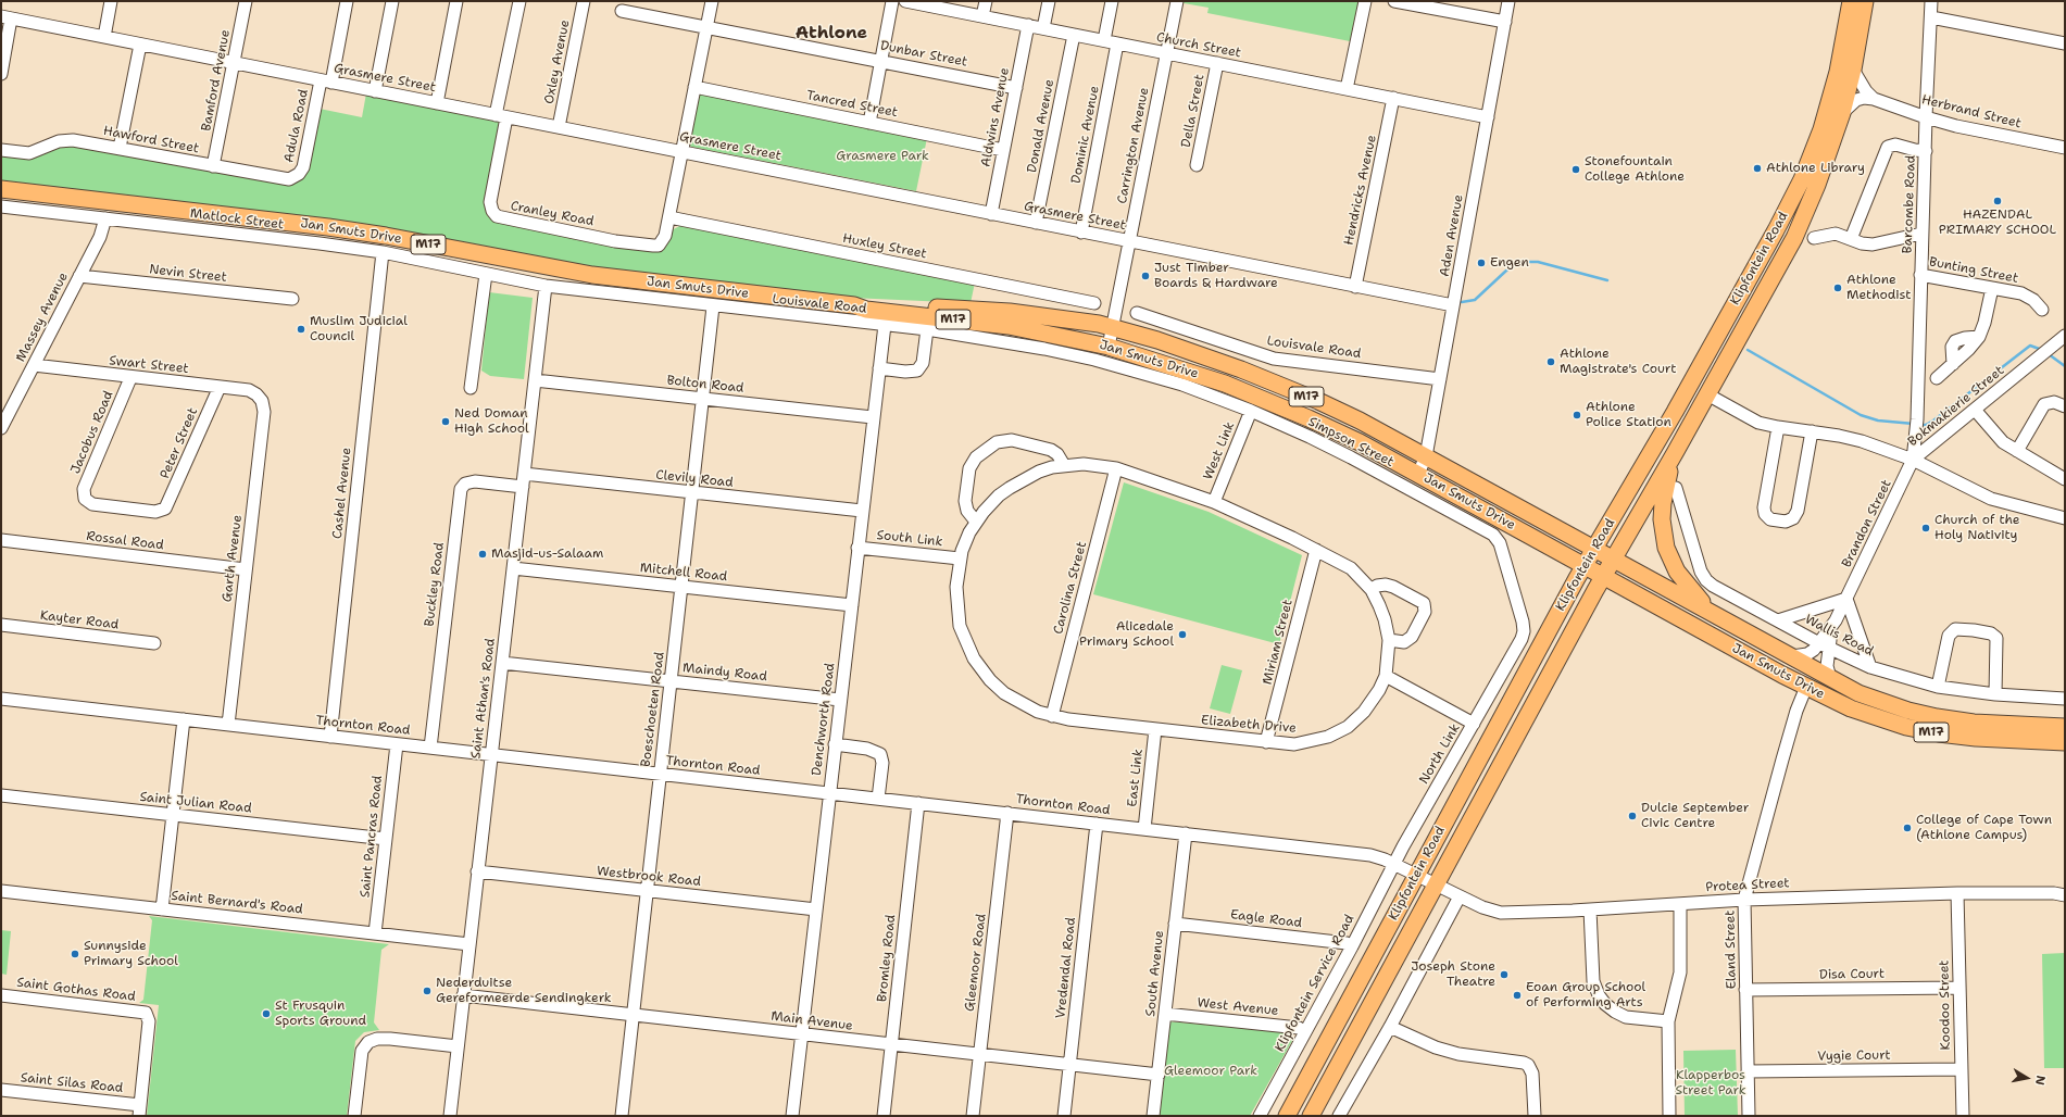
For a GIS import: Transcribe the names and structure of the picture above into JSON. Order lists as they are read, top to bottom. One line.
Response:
{"streets":{"main road":["Jan Smuts Drive","M17","Klipfontein Road"],"street":["Church Street","Dunbar Street","Oxley Avenue","Grasmere Street","Bamford Avenue","Tancred Street","Della Street","Herbrand Street","Aldwins Avenue","Adula Road","Donald Avenue","Dominic Avenue","Hawford Street","Carrington Avenue","Hendricks Avenue","Barcombe Road","Cranley Road","Matlock Street","Aden Avenue","Huxley Street","Bunting Street","Nevin Street","Louisvale Road","Massey Avenue","Swart Street","Bolton Road","Bokmakierie Street","Jacobus Road","Simpson Street","Peter Street","West Link","Clevily Road","Cashel Avenue","Brandon Street","South Link","Rossal Road","Garth Avenue","Mitchell Road","Buckley Road","Carolina Street","Kayter Road","Wallis Road","Miriam Street","Maindy Road","Saint Athan's Road","Boeschoeten Road","Denchworth Road","Elizabeth Drive","Thornton Road","North Link","East Link","Saint Julian Road","Saint Pancras Road","Westbrook Road","Protea Street","Saint Bernard's Road","Eagle Road","Eland Street","Bromley Road","Gleemoor Road","Vredendal Road","South Avenue","Disa Court","Klipfontein Service Road","Saint Gothas Road","Koodoo Street","West Avenue","Main Avenue","Vygie Court","Saint Silas Road"]},"crossings":[["Church Street","Della Street"],["Church Street","Aldwins Avenue"],["Church Street","Donald Avenue"],["Church Street","Dominic Avenue"],["Church Street","Carrington Avenue"],["Church Street","Hendricks Avenue"],["Church Street","Aden Avenue"],["Dunbar Street","Aldwins Avenue"],["Oxley Avenue","Grasmere Street"],["Grasmere Street","Bamford Avenue"],["Grasmere Street","Aldwins Avenue"],["Grasmere Street","Adula Road"],["Grasmere Street","Donald Avenue"],["Grasmere Street","Dominic Avenue"],["Grasmere Street","Carrington Avenue"],["Grasmere Street","Hendricks Avenue"],["Grasmere Street","Cranley Road"],["Grasmere Street","Aden Avenue"],["Bamford Avenue","Hawford Street"],["Tancred Street","Aldwins Avenue"],["Herbrand Street","Barcombe Road"],["Adula Road","Hawford Street"],["Carrington Avenue","Jan Smuts Drive"],["Barcombe Road","Bunting Street"],["Barcombe Road","Bokmakierie Street"],["Barcombe Road","Brandon Street"],["Cranley Road","Huxley Street"],["Matlock Street","Louisvale Road"],["Matlock Street","Massey Avenue"],["Matlock Street","Cashel Avenue"],["Matlock Street","Saint Athan's Road"],["Jan Smuts Drive","Aden Avenue"],["Jan Smuts Drive","Klipfontein Road"],["Jan Smuts Drive","Brandon Street"],["Jan Smuts Drive","Eland Street"],["Aden Avenue","Louisvale Road"],["Klipfontein Road","Bokmakierie Street"],["Klipfontein Road","Thornton Road"],["Klipfontein Road","Protea Street"],["Nevin Street","Massey Avenue"],["Louisvale Road","Simpson Street"],["Louisvale Road","Saint Athan's Road"],["Louisvale Road","Boeschoeten Road"],["Louisvale Road","Denchworth Road"],["Massey Avenue","Swart Street"],["Swart Street","Jacobus Road"],["Swart Street","Peter Street"],["Swart Street","Garth Avenue"],["Bolton Road","Saint Athan's Road"],["Bolton Road","Boeschoeten Road"],["Bolton Road","Denchworth Road"],["Bokmakierie Street","Brandon Street"],["Jacobus Road","Peter Street"],["Simpson Street","West Link"],["Simpson Street","Denchworth Road"],["Simpson Street","North Link"],["West Link","Elizabeth Drive"],["Clevily Road","Saint Athan's Road"],["Clevily Road","Boeschoeten Road"],["Clevily Road","Denchworth Road"],["Cashel Avenue","Thornton Road"],["Brandon Street","Wallis Road"],["South Link","Denchworth Road"],["South Link","Elizabeth Drive"],["Rossal Road","Garth Avenue"],["Garth Avenue","Thornton Road"],["Mitchell Road","Saint Athan's Road"],["Mitchell Road","Boeschoeten Road"],["Mitchell Road","Denchworth Road"],["Buckley Road","Saint Athan's Road"],["Buckley Road","Thornton Road"],["Carolina Street","Elizabeth Drive"],["Miriam Street","Elizabeth Drive"],["Maindy Road","Saint Athan's Road"],["Maindy Road","Boeschoeten Road"],["Maindy Road","Denchworth Road"],["Saint Athan's Road","Thornton Road"],["Saint Athan's Road","Westbrook Road"],["Saint Athan's Road","Saint Bernard's Road"],["Saint Athan's Road","Main Avenue"],["Boeschoeten Road","Thornton Road"],["Boeschoeten Road","Westbrook Road"],["Boeschoeten Road","Main Avenue"],["Denchworth Road","Thornton Road"],["Denchworth Road","Westbrook Road"],["Denchworth Road","Main Avenue"],["Elizabeth Drive","North Link"],["Elizabeth Drive","East Link"],["Thornton Road","North Link"],["Thornton Road","East Link"],["Thornton Road","Saint Pancras Road"],["Thornton Road","Protea Street"],["Thornton Road","Bromley Road"],["Thornton Road","Gleemoor Road"],["Thornton Road","Vredendal Road"],["Thornton Road","South Avenue"],["Thornton Road","Klipfontein Service Road"],["North Link","Klipfontein Service Road"],["Saint Julian Road","Saint Pancras Road"],["Saint Pancras Road","Saint Bernard's Road"],["Protea Street","Eland Street"],["Protea Street","Koodoo Street"],["Eagle Road","South Avenue"],["Eagle Road","Klipfontein Service Road"],["Eland Street","Disa Court"],["Eland Street","Vygie Court"],["Bromley Road","Main Avenue"],["Gleemoor Road","Main Avenue"],["Vredendal Road","Main Avenue"],["South Avenue","West Avenue"],["South Avenue","Main Avenue"],["Disa Court","Koodoo Street"],["Klipfontein Service Road","West Avenue"],["Saint Gothas Road","Saint Silas Road"],["Koodoo Street","Vygie Court"]],"districts":["Athlone"],"parks":["Grasmere Park","Gleemoor Park","Klapperbos Street Park"],"places":["Athlone Library","Stonefountain College Athlone","HAZENDAL PRIMARY SCHOOL","Engen","Just Timber Boards & Hardware","Athlone Methodist","Muslim Judicial Council","Athlone Magistrate's Court","Athlone Police Station","Ned Doman High School","Church of the Holy Nativity","Masjid-us-Salaam","Alicedale Primary School","Dulcie September Civic Centre","College of Cape Town (Athlone Campus)","Sunnyside Primary School","Joseph Stone Theatre","Nederduitse Gereformeerde Sendingkerk","Eoan Group School of Performing Arts","St Frusquin Sports Ground"],"north":"right"}
